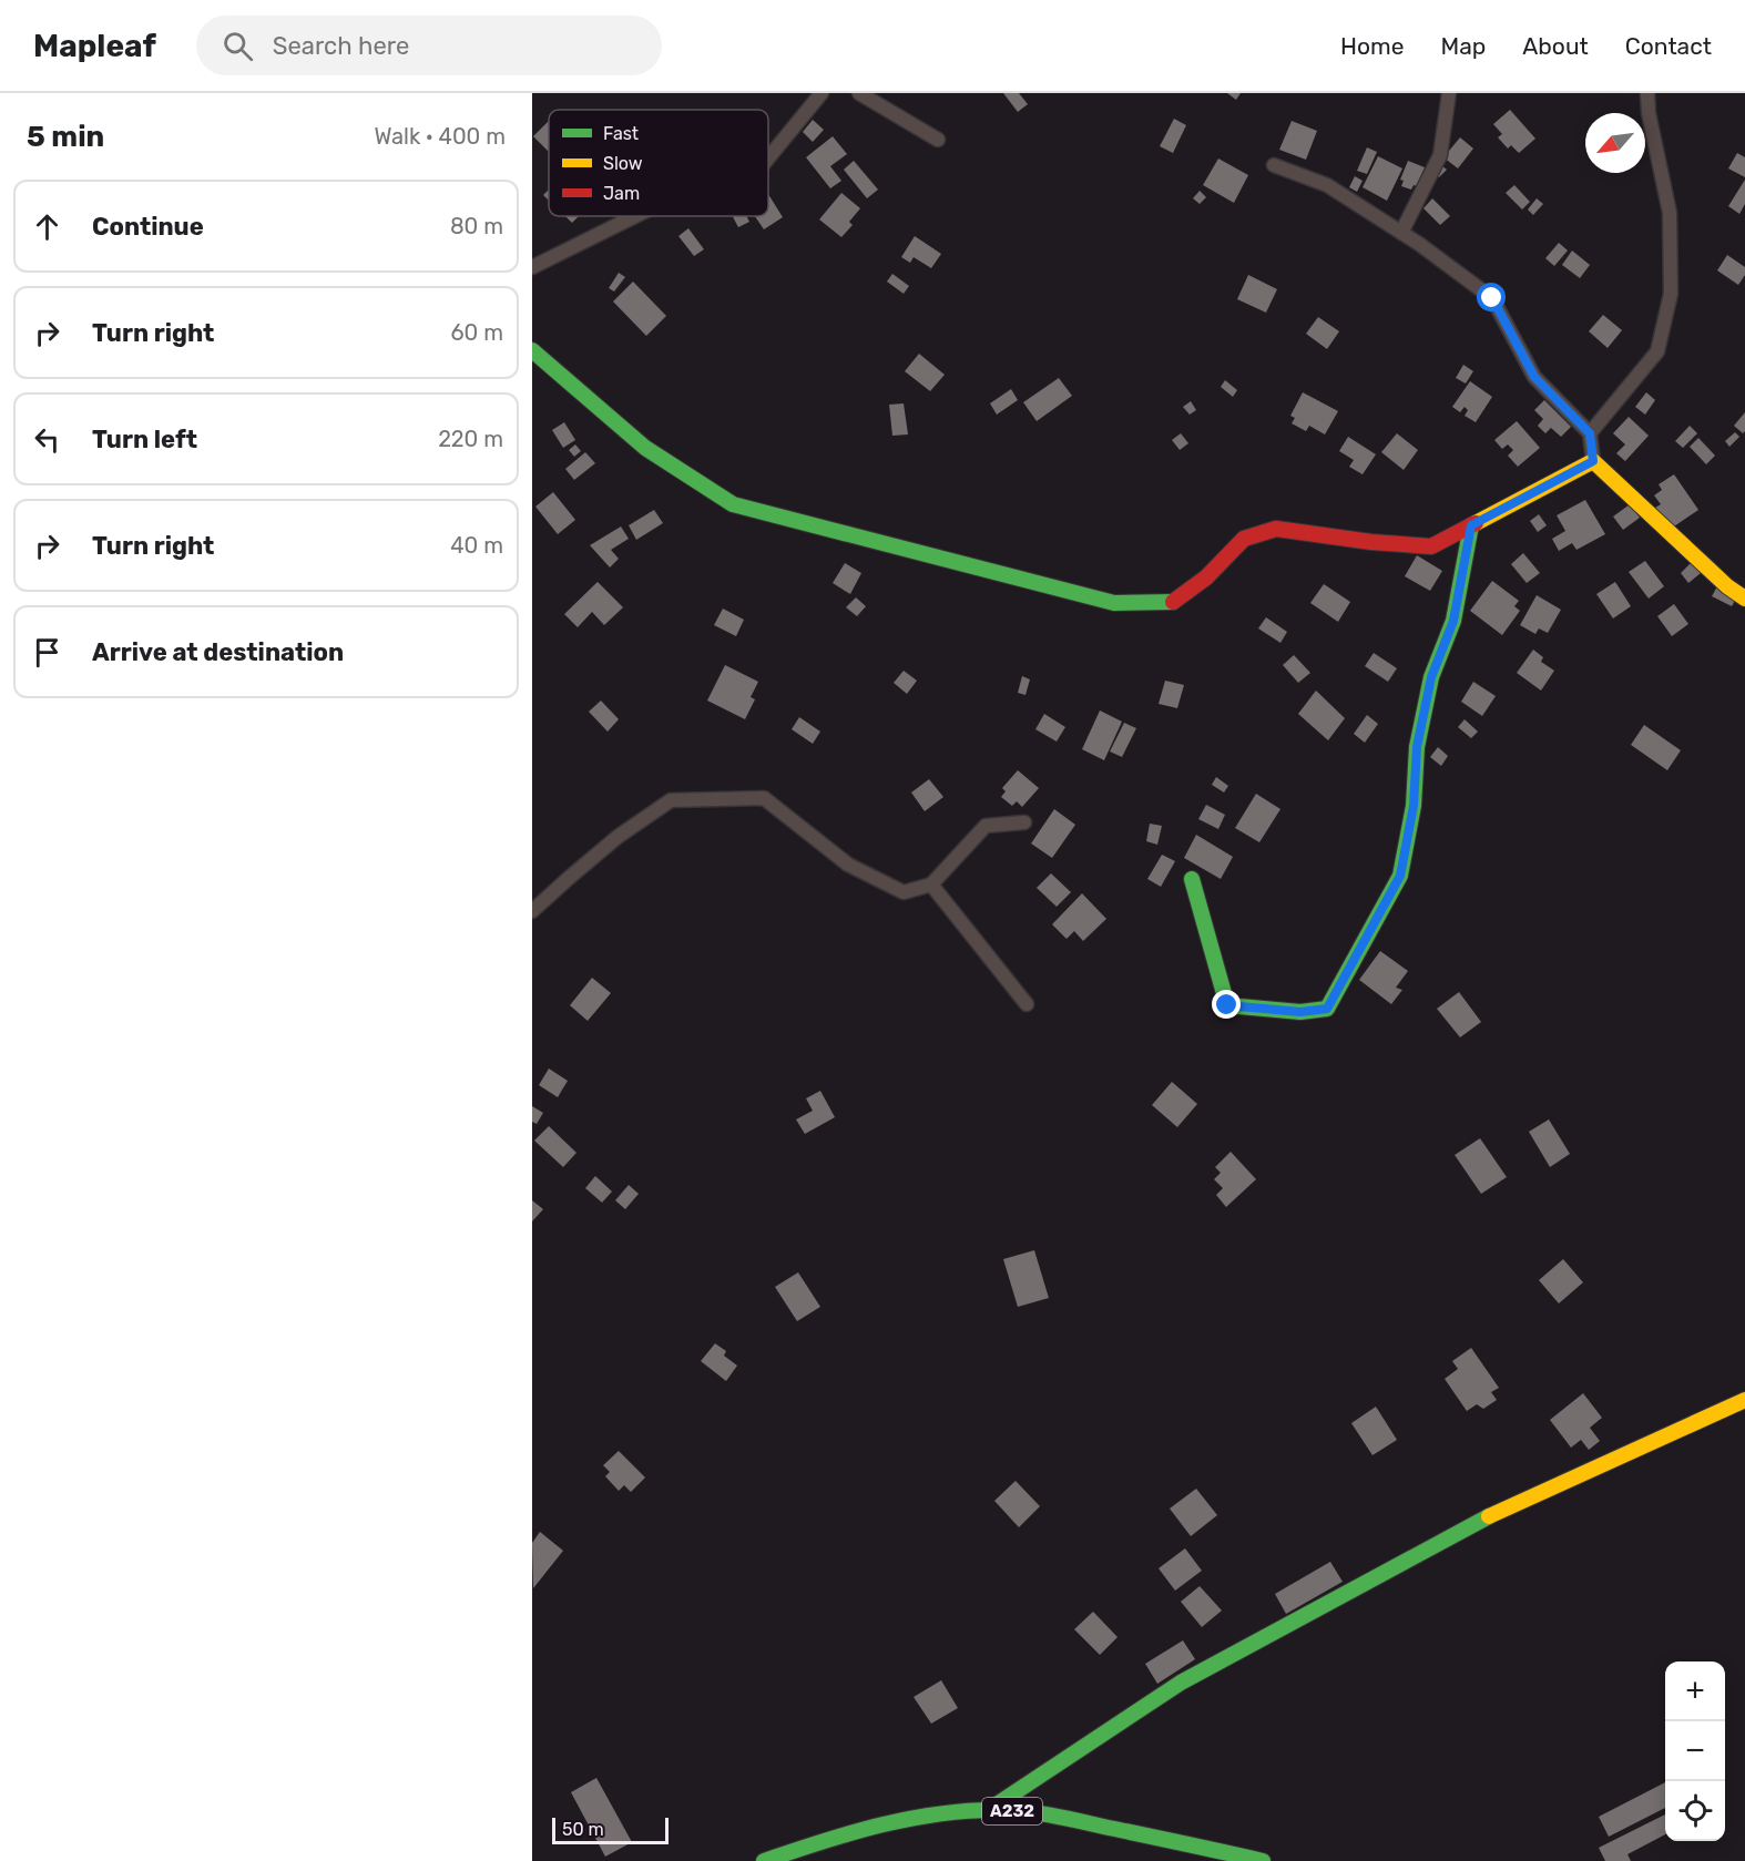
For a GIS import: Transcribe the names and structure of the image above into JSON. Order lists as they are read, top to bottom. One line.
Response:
{"streets":{"street":["A232"]},"legend":["Fast","Slow","Jam"],"scale_bar":"50 m","north":"bottom left","page":{"header":"Mapleaf","search":"Search here","nav":["Home","Map","About","Contact"],"heading":["5 min","Walk · 400 m"],"list":[["Continue","80 m"],["Turn right","60 m"],["Turn left","220 m"],["Turn right","40 m"],"Arrive at destination"],"map_buttons":["+","−"],"scale":"50 m"}}
